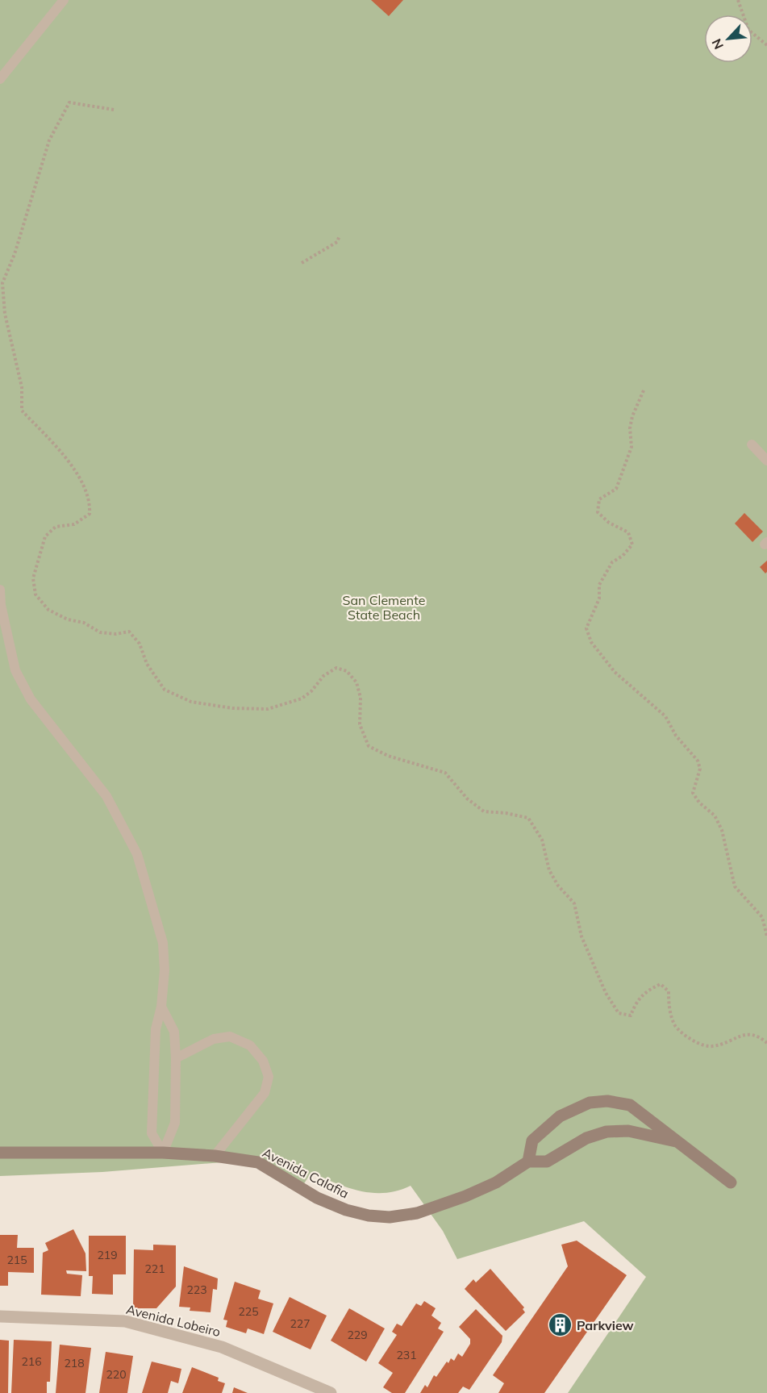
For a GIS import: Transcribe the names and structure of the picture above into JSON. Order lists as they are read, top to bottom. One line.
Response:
{"streets":{"street":["Avenida Calafia","Avenida Lobeiro"]},"parks":["San Clemente State Beach"],"places":{"building":["Parkview"]},"house_numbers":["219","215","221","223","225","227","229","231","216","218","220"],"north":"bottom left"}
